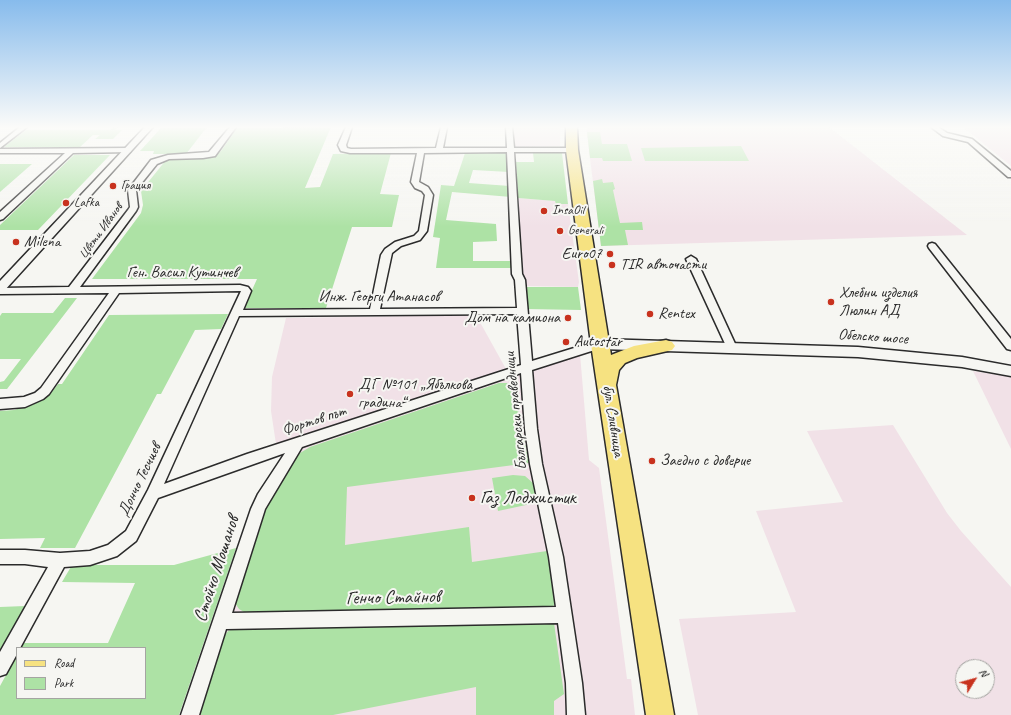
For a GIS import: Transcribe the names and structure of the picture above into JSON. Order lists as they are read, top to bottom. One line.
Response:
{"streets":{"main road":["бул. Сливница"],"street":["Цвети Иванов","Ген. Васил Кутинчев","Инж. Георги Атанасов","Обелско шосе","Български праведници","Фортов път","Дончо Тесчиев","Стойчо Мошанов","Генчо Стайнов"]},"crossings":[["Цвети Иванов","Ген. Васил Кутинчев"],["Ген. Васил Кутинчев","Инж. Георги Атанасов"],["Ген. Васил Кутинчев","Дончо Тесчиев"],["Инж. Георги Атанасов","Български праведници"],["Инж. Георги Атанасов","Дончо Тесчиев"],["Обелско шосе","Фортов път"],["Обелско шосе","бул. Сливница"],["Български праведници","Фортов път"],["Български праведници","Генчо Стайнов"],["Фортов път","бул. Сливница"],["Фортов път","Дончо Тесчиев"],["Фортов път","Стойчо Мошанов"],["Стойчо Мошанов","Генчо Стайнов"]],"places":["Грация","Lafka","InsaOil","Generali","Milena","Euro07","TIR авточасти","Хлебни изделия Люлин АД","Rentex","Дом на камиона","Autostar","ДГ №101 „Ябълкова градина“","Заедно с доверие","Газ Лоджистик"],"legend":["Road","Park"],"north":"top right"}
